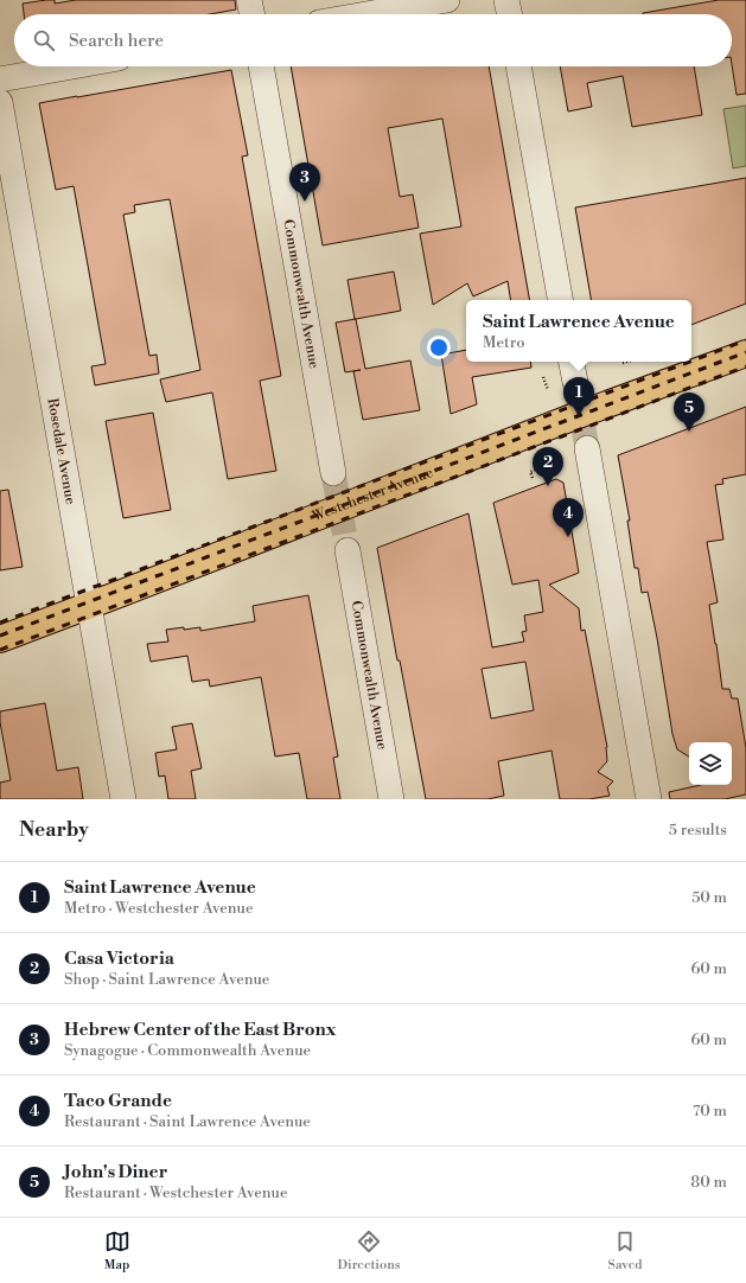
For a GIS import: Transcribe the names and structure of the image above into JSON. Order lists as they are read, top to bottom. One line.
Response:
{"streets":{"main road":["Westchester Avenue"],"street":["Commonwealth Avenue","Rosedale Avenue"]},"crossings":[["Rosedale Avenue","Westchester Avenue"]],"page":{"search":"Search here","pins":["3","1","5","2","4"],"popup":["Saint Lawrence Avenue","Metro"],"heading":["Nearby","5 results"],"list":[{"mark":"1","name":"Saint Lawrence Avenue","note":"Metro · Westchester Avenue","value":"50 m"},{"mark":"2","name":"Casa Victoria","note":"Shop · Saint Lawrence Avenue","value":"60 m"},{"mark":"3","name":"Hebrew Center of the East Bronx","note":"Synagogue · Commonwealth Avenue","value":"60 m"},{"mark":"4","name":"Taco Grande","note":"Restaurant · Saint Lawrence Avenue","value":"70 m"},{"mark":"5","name":"John's Diner","note":"Restaurant · Westchester Avenue","value":"80 m"}],"nav":["Map","Directions","Saved"]}}
